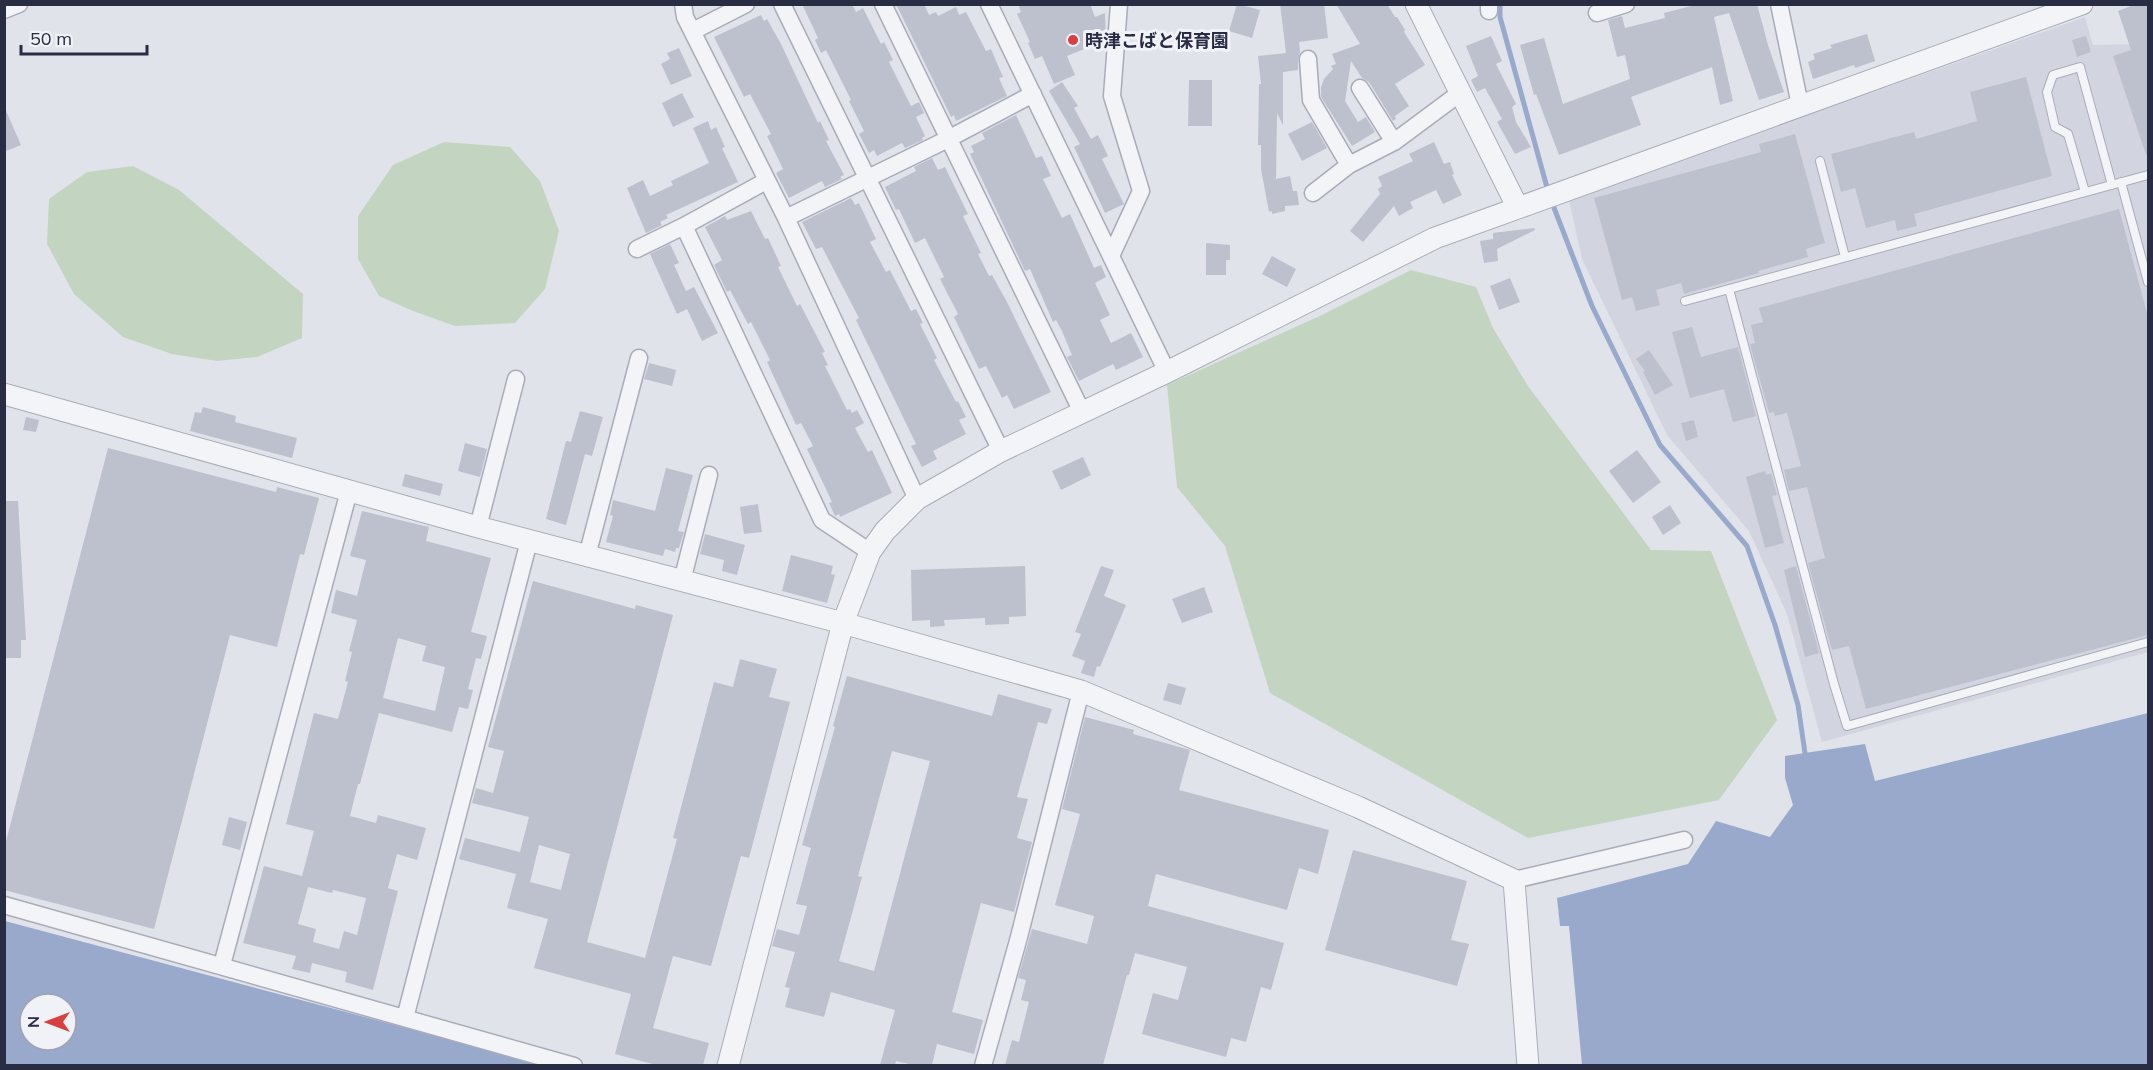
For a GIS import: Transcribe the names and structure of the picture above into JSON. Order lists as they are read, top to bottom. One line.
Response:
{"places":["時津こばと保育園"],"scale_bar":"50 m","north":"left"}
